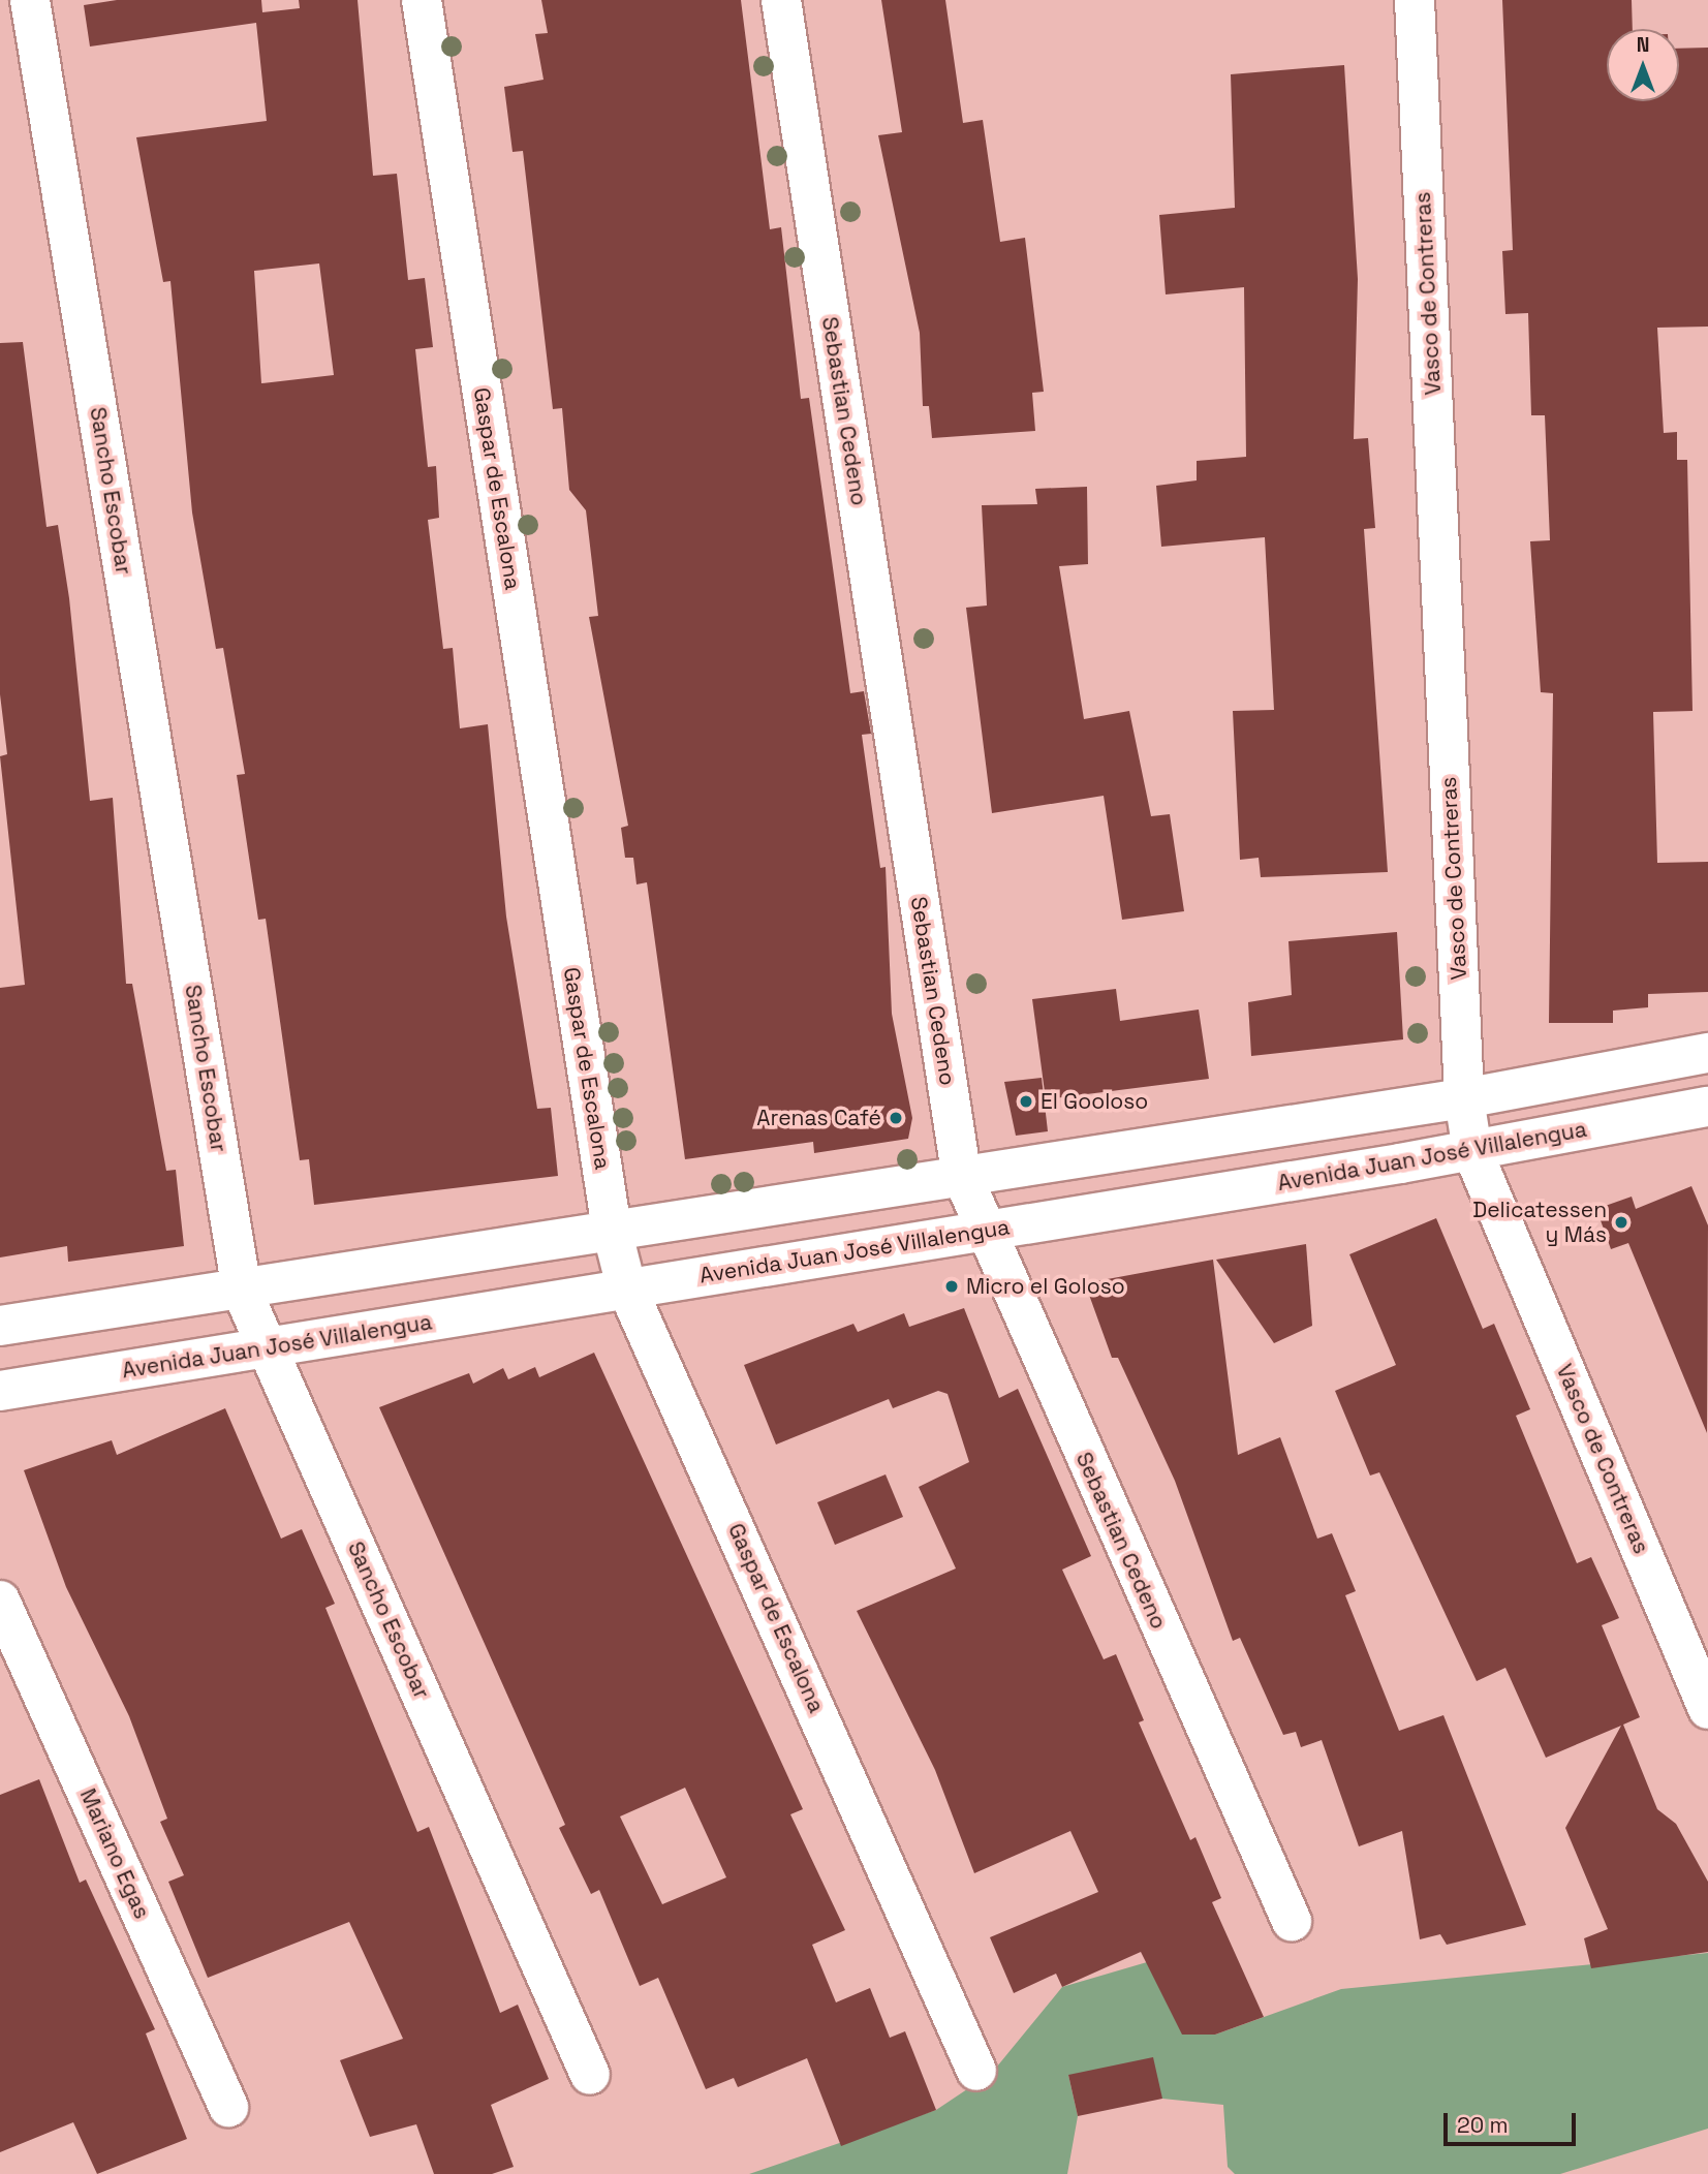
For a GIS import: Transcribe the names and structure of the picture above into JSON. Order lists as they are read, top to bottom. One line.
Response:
{"streets":{"street":["Vasco de Contreras","Sebastian Cedeno","Gaspar de Escalona","Sancho Escobar","Avenida Juan José Villalengua","Mariano Egas"]},"crossings":[["Vasco de Contreras","Avenida Juan José Villalengua"],["Sebastian Cedeno","Avenida Juan José Villalengua"],["Gaspar de Escalona","Avenida Juan José Villalengua"],["Sancho Escobar","Avenida Juan José Villalengua"]],"places":["El Gooloso","Arenas Café","Delicatessen y Más","Micro el Goloso"],"scale_bar":"20 m","north":"top"}
